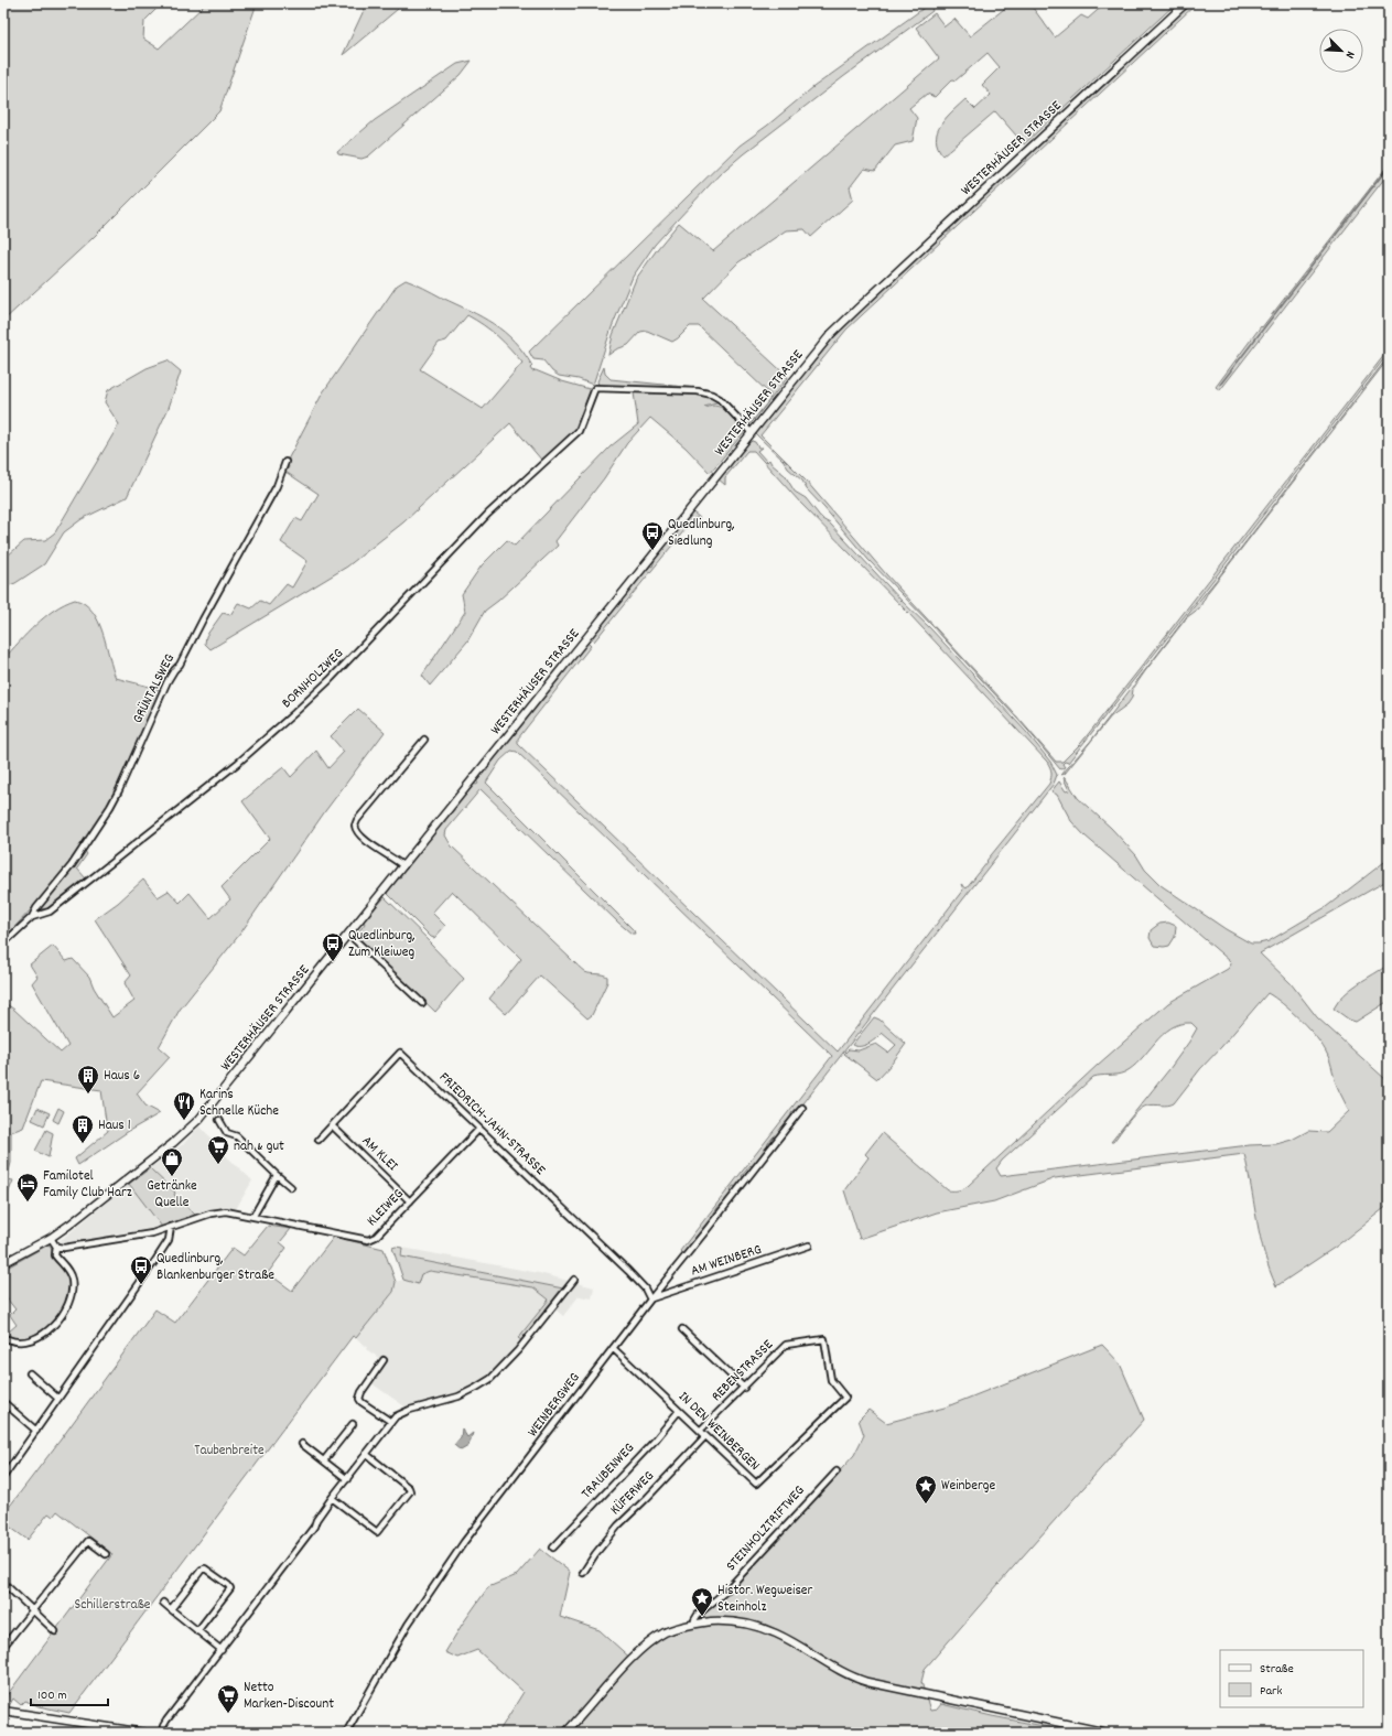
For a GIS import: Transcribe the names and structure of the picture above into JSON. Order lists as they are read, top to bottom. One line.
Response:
{"streets":{"main road":["WESTERHÄUSER STRASSE"],"street":["BORNHOLZWEG","GRÜNTALSWEG","FRIEDRICH-JAHN-STRASSE","AM KLEI","KLEIWEG","AM WEINBERG","REBENSTRASSE","WEINBERGWEG","IN DEN WEINBERGEN","TRAUBENWEG","KÜFERWEG","STEINHOLZTRIFTWEG"]},"crossings":[["WESTERHÄUSER STRASSE","BORNHOLZWEG"],["BORNHOLZWEG","GRÜNTALSWEG"],["FRIEDRICH-JAHN-STRASSE","AM KLEI"],["FRIEDRICH-JAHN-STRASSE","KLEIWEG"],["FRIEDRICH-JAHN-STRASSE","AM WEINBERG"],["FRIEDRICH-JAHN-STRASSE","WEINBERGWEG"],["AM KLEI","KLEIWEG"],["AM WEINBERG","WEINBERGWEG"],["REBENSTRASSE","IN DEN WEINBERGEN"],["WEINBERGWEG","IN DEN WEINBERGEN"],["IN DEN WEINBERGEN","TRAUBENWEG"],["IN DEN WEINBERGEN","KÜFERWEG"]],"parks":["Taubenbreite","Schillerstraße"],"places":{"bus stop":["Quedlinburg, Siedlung","Quedlinburg, Zum Kleiweg","Quedlinburg, Blankenburger Straße"],"building":["Haus 6","Haus 1"],"restaurant":["Karins Schnelle Küche"],"supermarket":["nah & gut","Netto Marken-Discount"],"shop":["Getränke Quelle"],"hotel":["Familotel Family Club Harz"],"place":["Weinberge","Histor. Wegweiser Steinholz"]},"legend":["Straße","Park"],"scale_bar":"100 m","north":"bottom right"}
